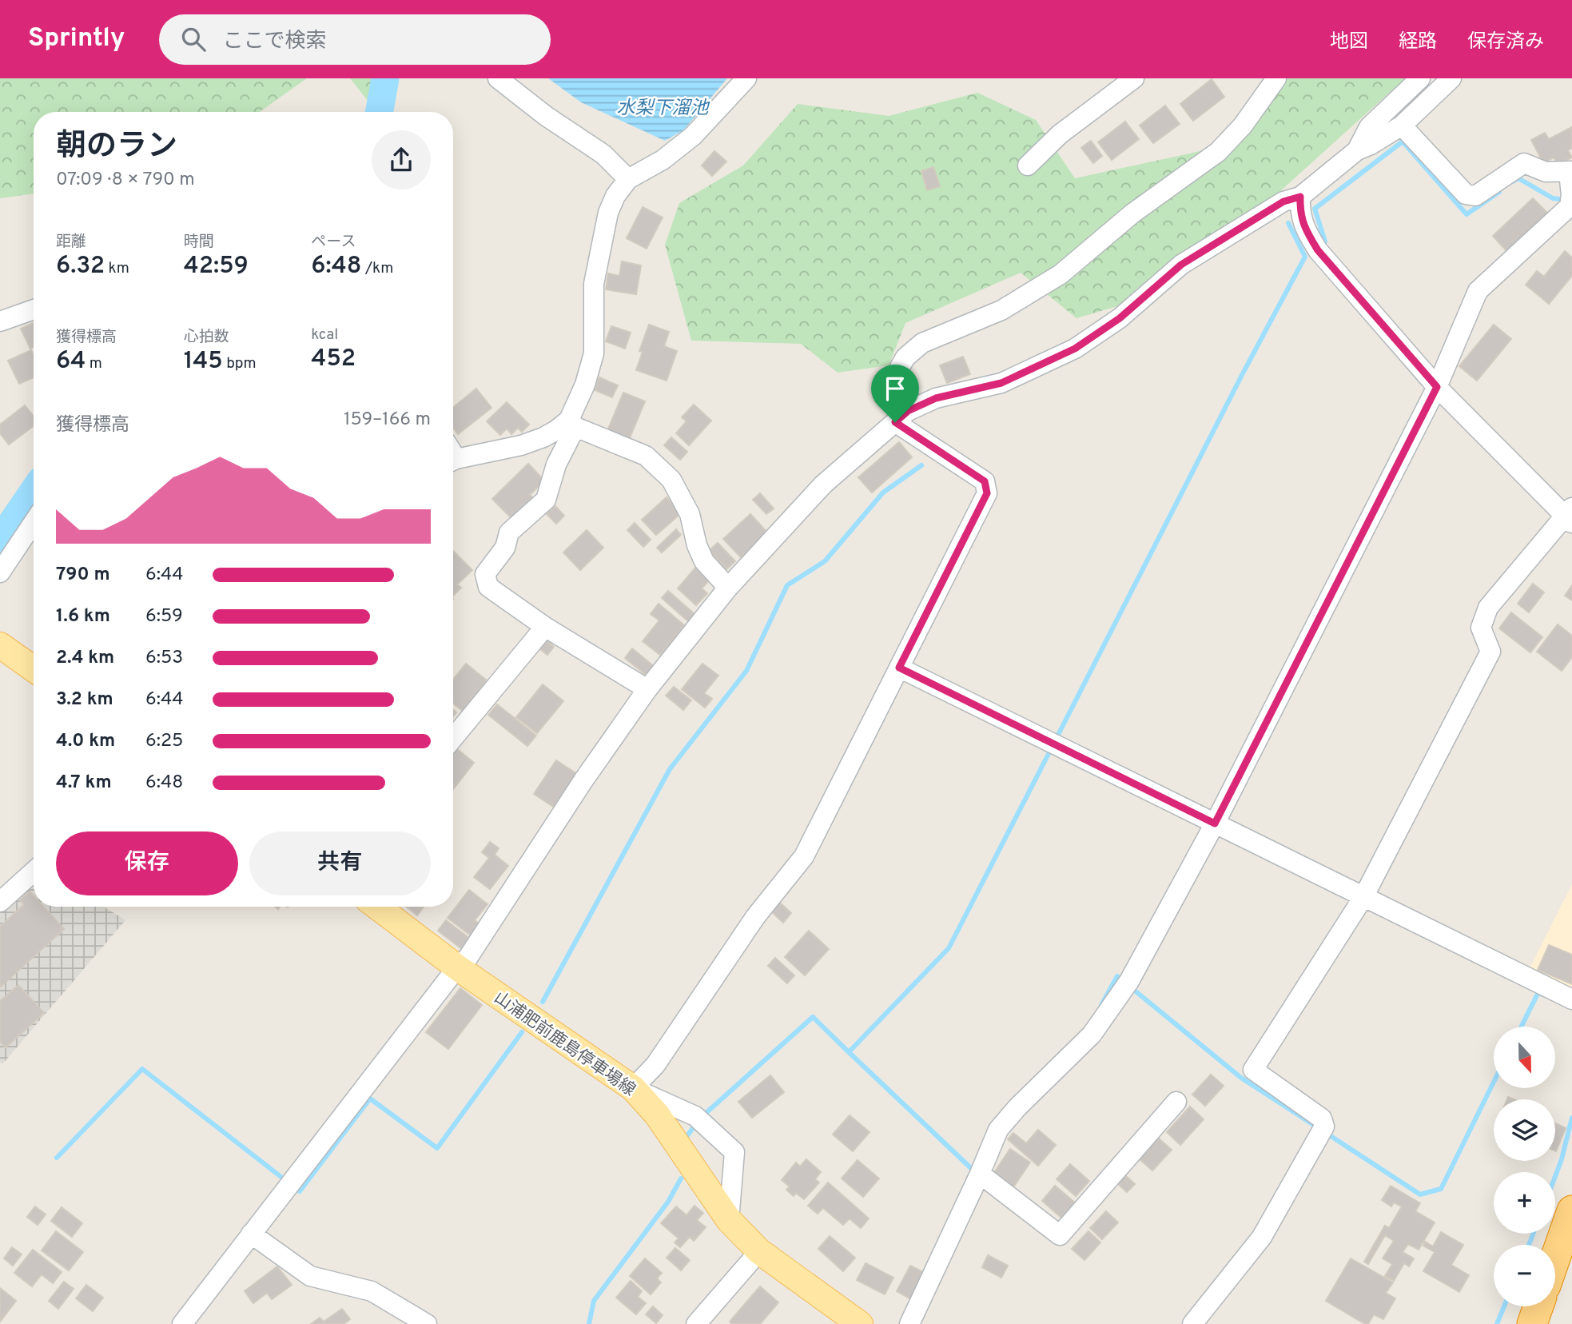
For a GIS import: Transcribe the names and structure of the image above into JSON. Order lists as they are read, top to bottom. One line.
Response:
{"streets":{"main road":["山浦肥前鹿島停車場線"]},"water":["水梨下溜池"],"north":"bottom","page":{"header":"Sprintly","search":"ここで検索","nav":["地図","経路","保存済み"],"heading":["朝のラン","07:09 · 8 × 790 m"],"stats":[["距離","6.32 km"],["時間","42:59"],["ペース","6:48 /km"],["獲得標高","64 m"],["心拍数","145 bpm"],["kcal","452"]],"chart":["獲得標高","159–166 m"],"list":[{"name":"790 m","note":"6:44"},{"name":"1.6 km","note":"6:59"},{"name":"2.4 km","note":"6:53"},{"name":"3.2 km","note":"6:44"},{"name":"4.0 km","note":"6:25"},{"name":"4.7 km","note":"6:48"}],"buttons":["保存","共有"],"map_buttons":["+","−"]}}
